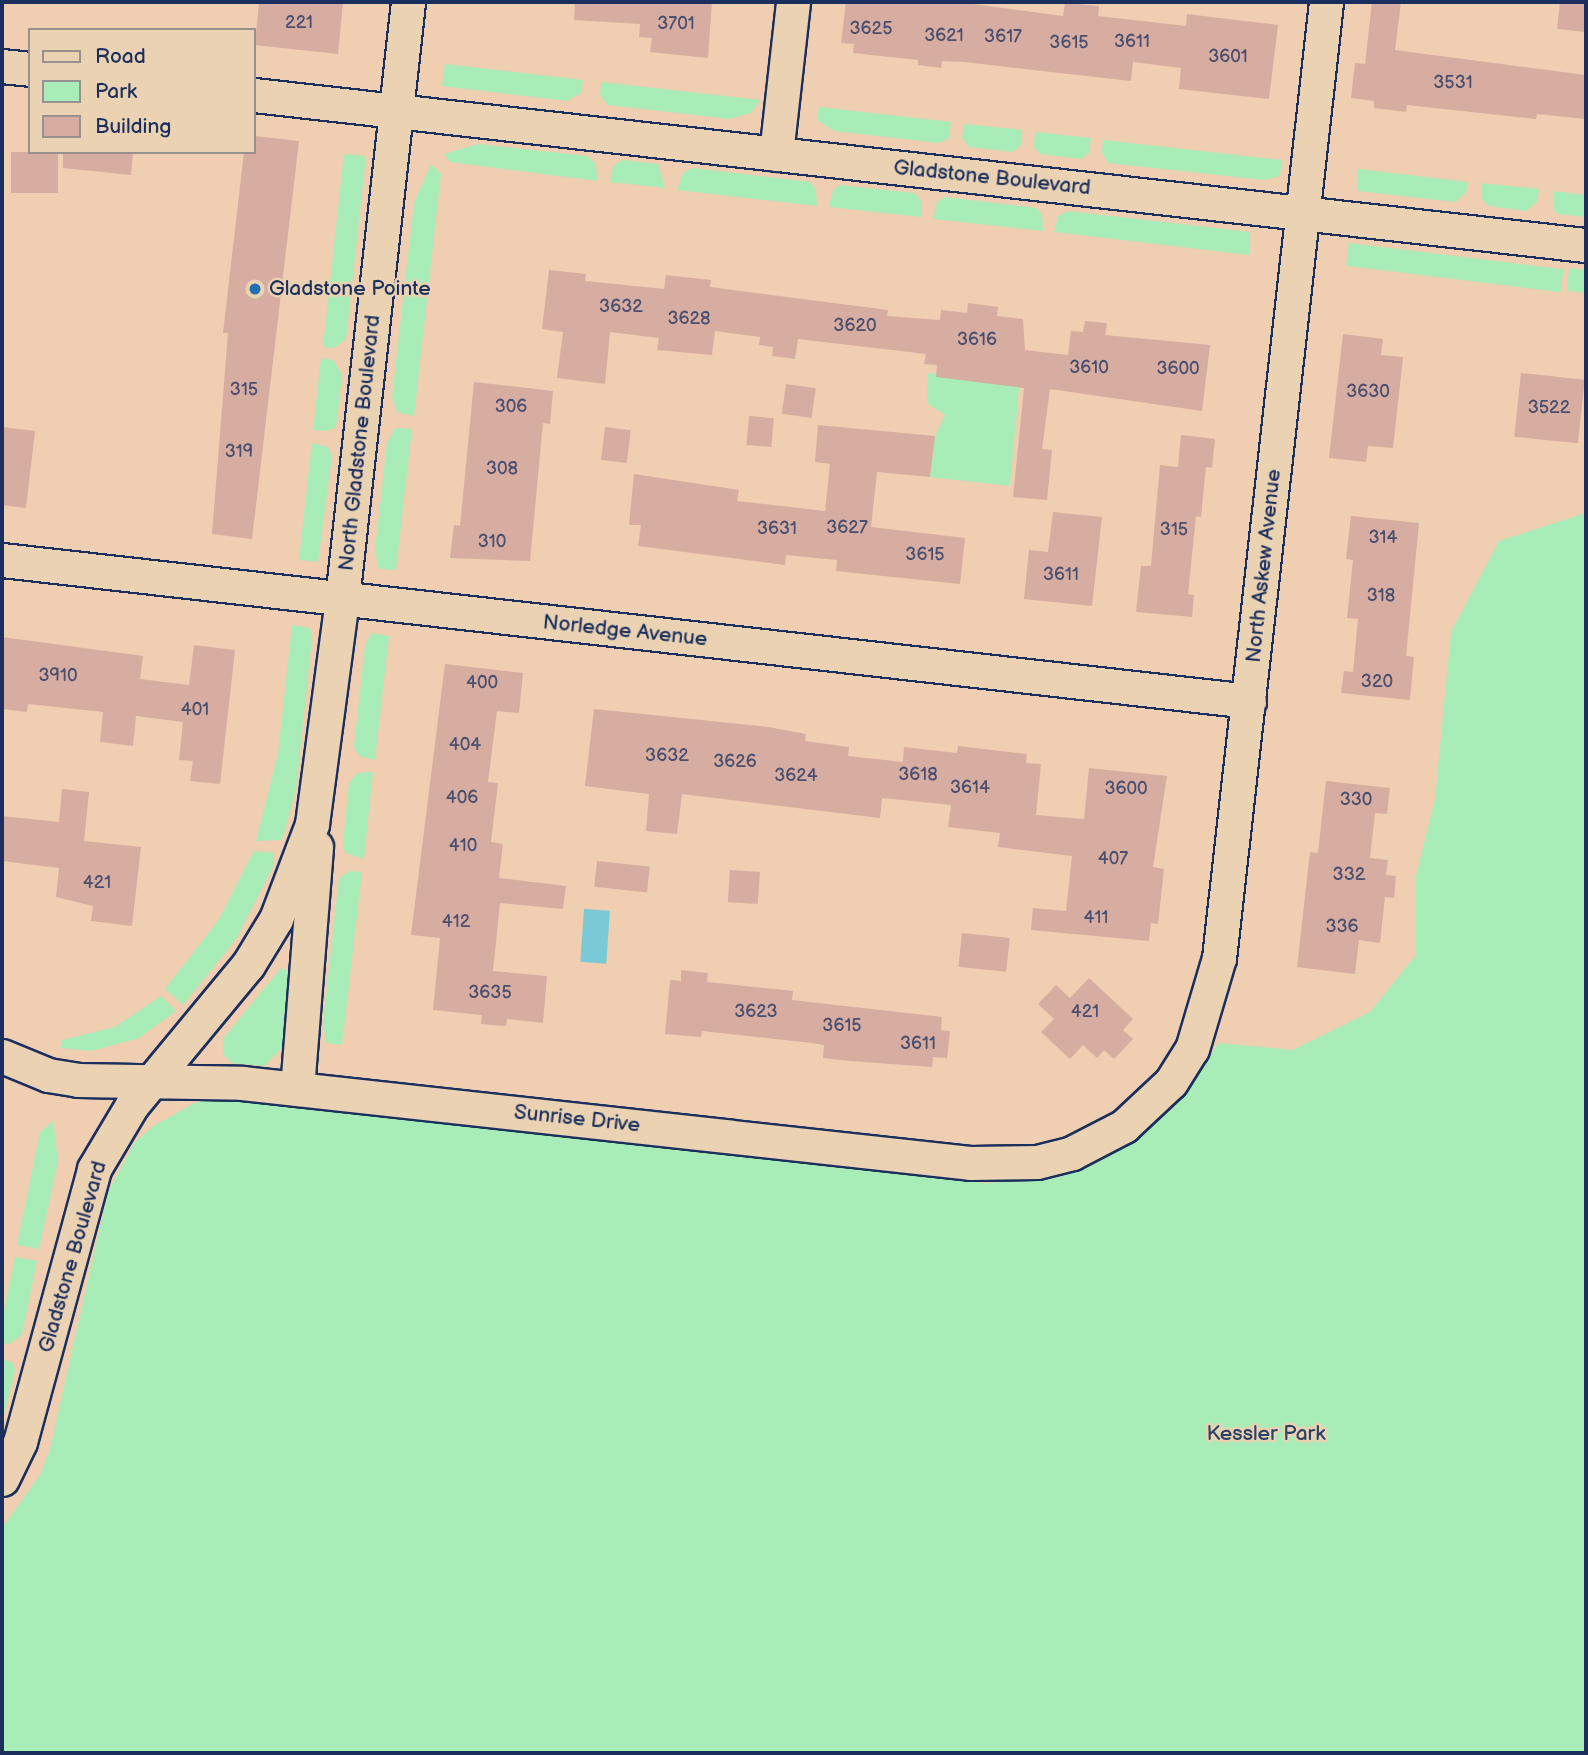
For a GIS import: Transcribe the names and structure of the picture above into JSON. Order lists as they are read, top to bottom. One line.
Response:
{"streets":{"street":["Gladstone Boulevard","North Gladstone Boulevard","North Askew Avenue","Norledge Avenue","Sunrise Drive"]},"crossings":[["Gladstone Boulevard","North Gladstone Boulevard"],["Gladstone Boulevard","North Askew Avenue"],["Gladstone Boulevard","Sunrise Drive"],["North Gladstone Boulevard","Norledge Avenue"],["North Gladstone Boulevard","Sunrise Drive"],["North Askew Avenue","Norledge Avenue"],["North Askew Avenue","Sunrise Drive"]],"parks":["Kessler Park"],"places":["Gladstone Pointe"],"house_numbers":["221","3701","3625","3621","3617","3611","3615","3601","3531","3632","3628","3620","3616","3610","3600","315","3630","306","3522","319","308","3627","3631","315","314","310","3615","3611","318","3910","320","400","401","404","3632","3626","3618","3624","3614","3600","406","330","410","407","332","421","411","412","336","3635","3623","421","3615","3611"],"legend":["Road","Park","Building"]}
